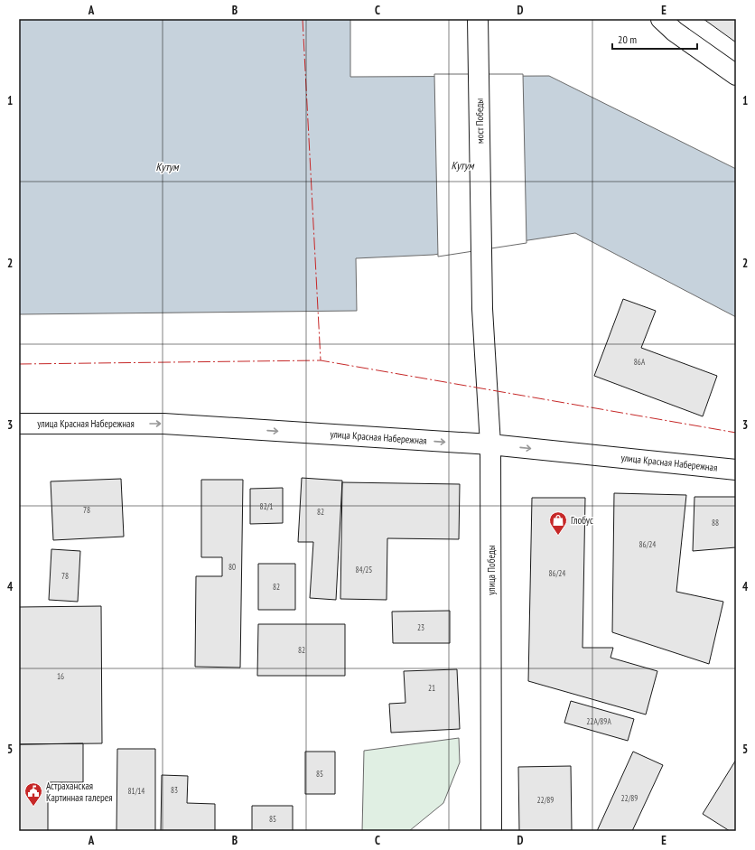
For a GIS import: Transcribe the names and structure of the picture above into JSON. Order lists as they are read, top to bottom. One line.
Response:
{"streets":{"main road":["мост Победы","улица Красная Набережная","улица Победы"]},"crossings":[["мост Победы","улица Победы"],["улица Красная Набережная","улица Победы"]],"one_way":["улица Красная Набережная"],"water":["Кутум"],"places":{"shop":["Глобус"],"public building":["Астраханская Картинная галерея"]},"house_numbers":["86А","82/1","78","82","88","86/24","80","84/25","86/24","78","82","23","82","16","21","22А/89А","85","83","81/14","22/89","22/89","85"],"scale_bar":"20 m","grid":{"columns":["A","B","C","D","E"],"rows":["1","2","3","4","5"]}}
